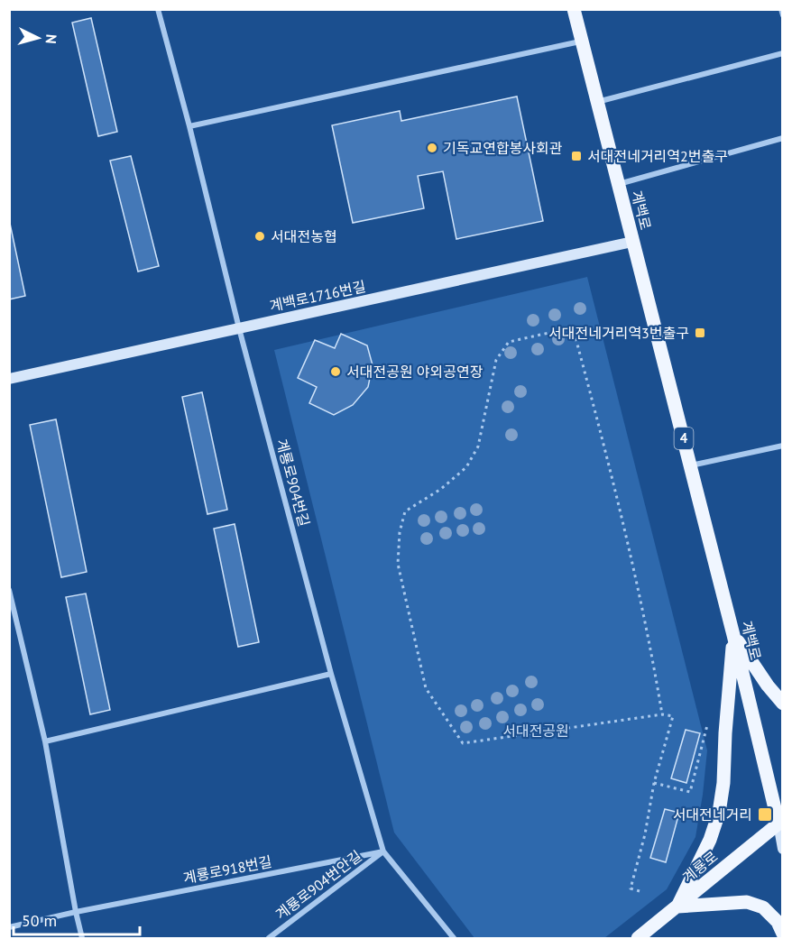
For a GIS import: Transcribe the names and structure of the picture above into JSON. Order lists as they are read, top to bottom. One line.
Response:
{"streets":{"main road":["계백로","계백로1716번길","4","계룡로"],"street":["계룡로904번길","계룡로918번길","계룡로904번안길"]},"crossings":[["계백로","계백로1716번길"],["계백로","계룡로"],["계백로1716번길","계룡로904번길"],["계룡로904번길","계룡로918번길"],["계룡로904번길","계룡로904번안길"],["계룡로918번길","계룡로904번안길"]],"parks":["서대전공원"],"places":{"other":["기독교연합봉사회관","서대전농협","서대전공원 야외공연장"],"transit":["서대전네거리역2번출구","서대전네거리역3번출구","서대전네거리"]},"scale_bar":"50 m","north":"right"}
